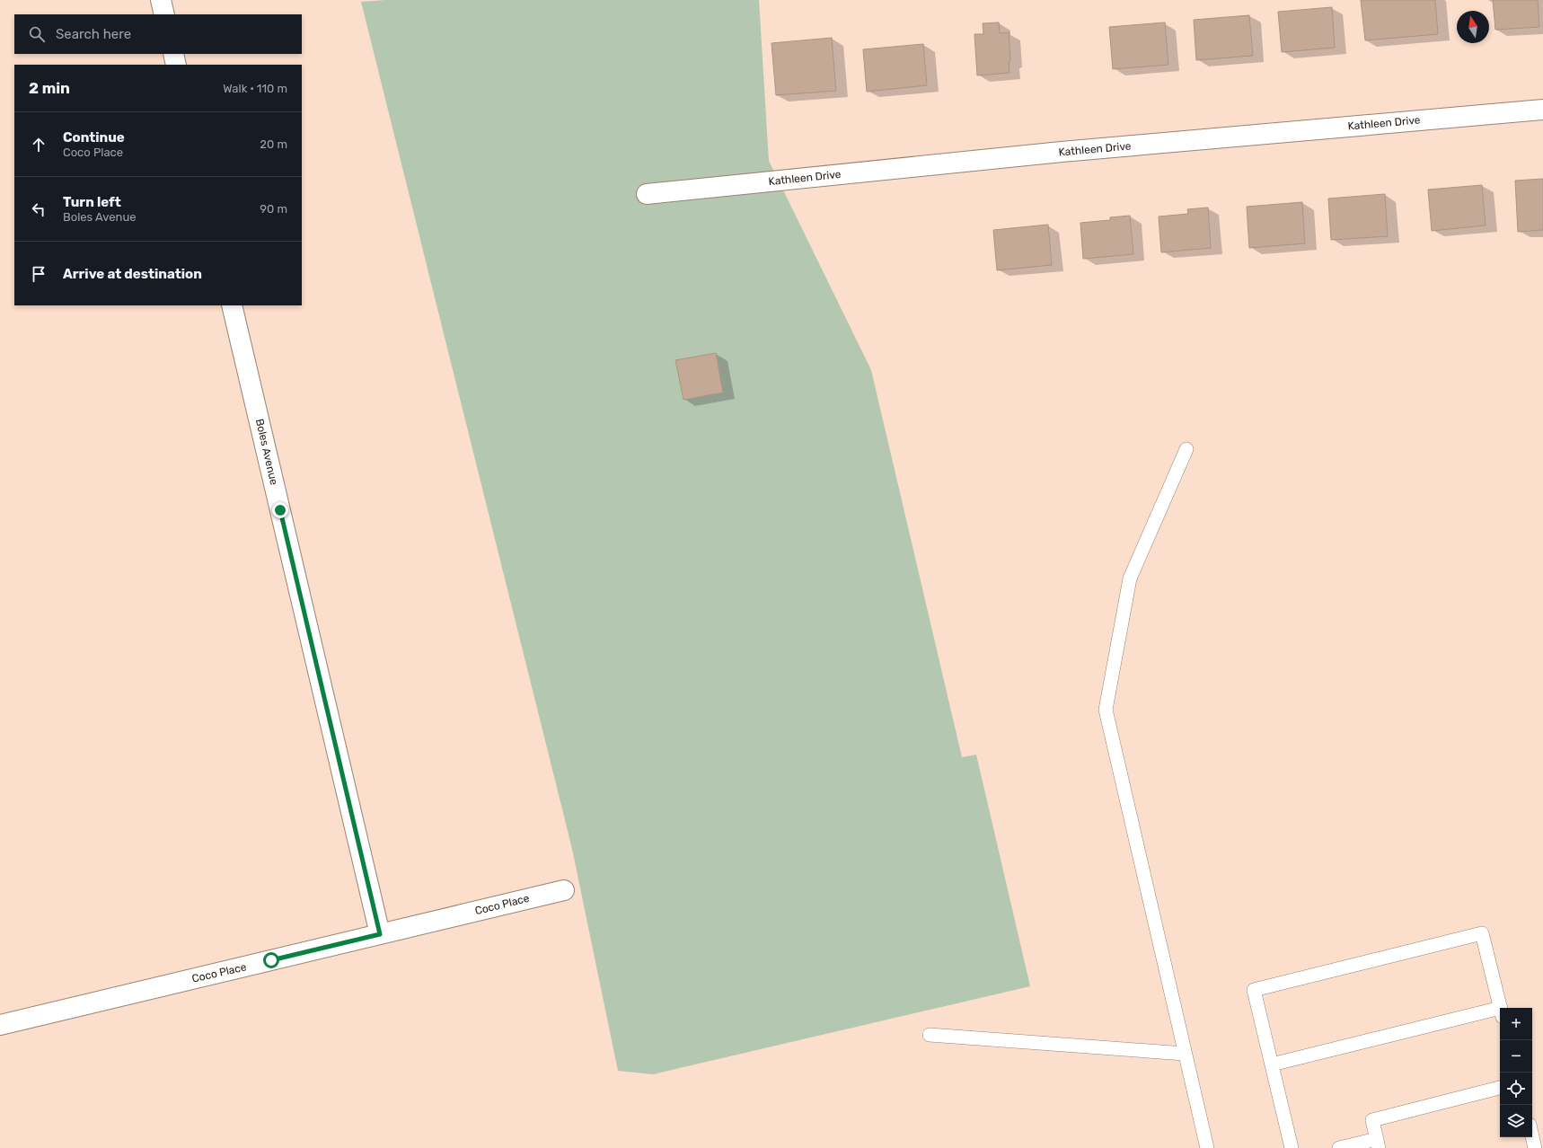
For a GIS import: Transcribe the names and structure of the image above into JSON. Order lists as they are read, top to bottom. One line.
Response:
{"streets":{"street":["Kathleen Drive","Boles Avenue","Coco Place"]},"crossings":[["Boles Avenue","Coco Place"]],"north":"top","page":{"search":"Search here","heading":["2 min","Walk · 110 m"],"list":[["Continue","Coco Place","20 m"],["Turn left","Boles Avenue","90 m"],"Arrive at destination"],"map_buttons":["+","−"]}}
